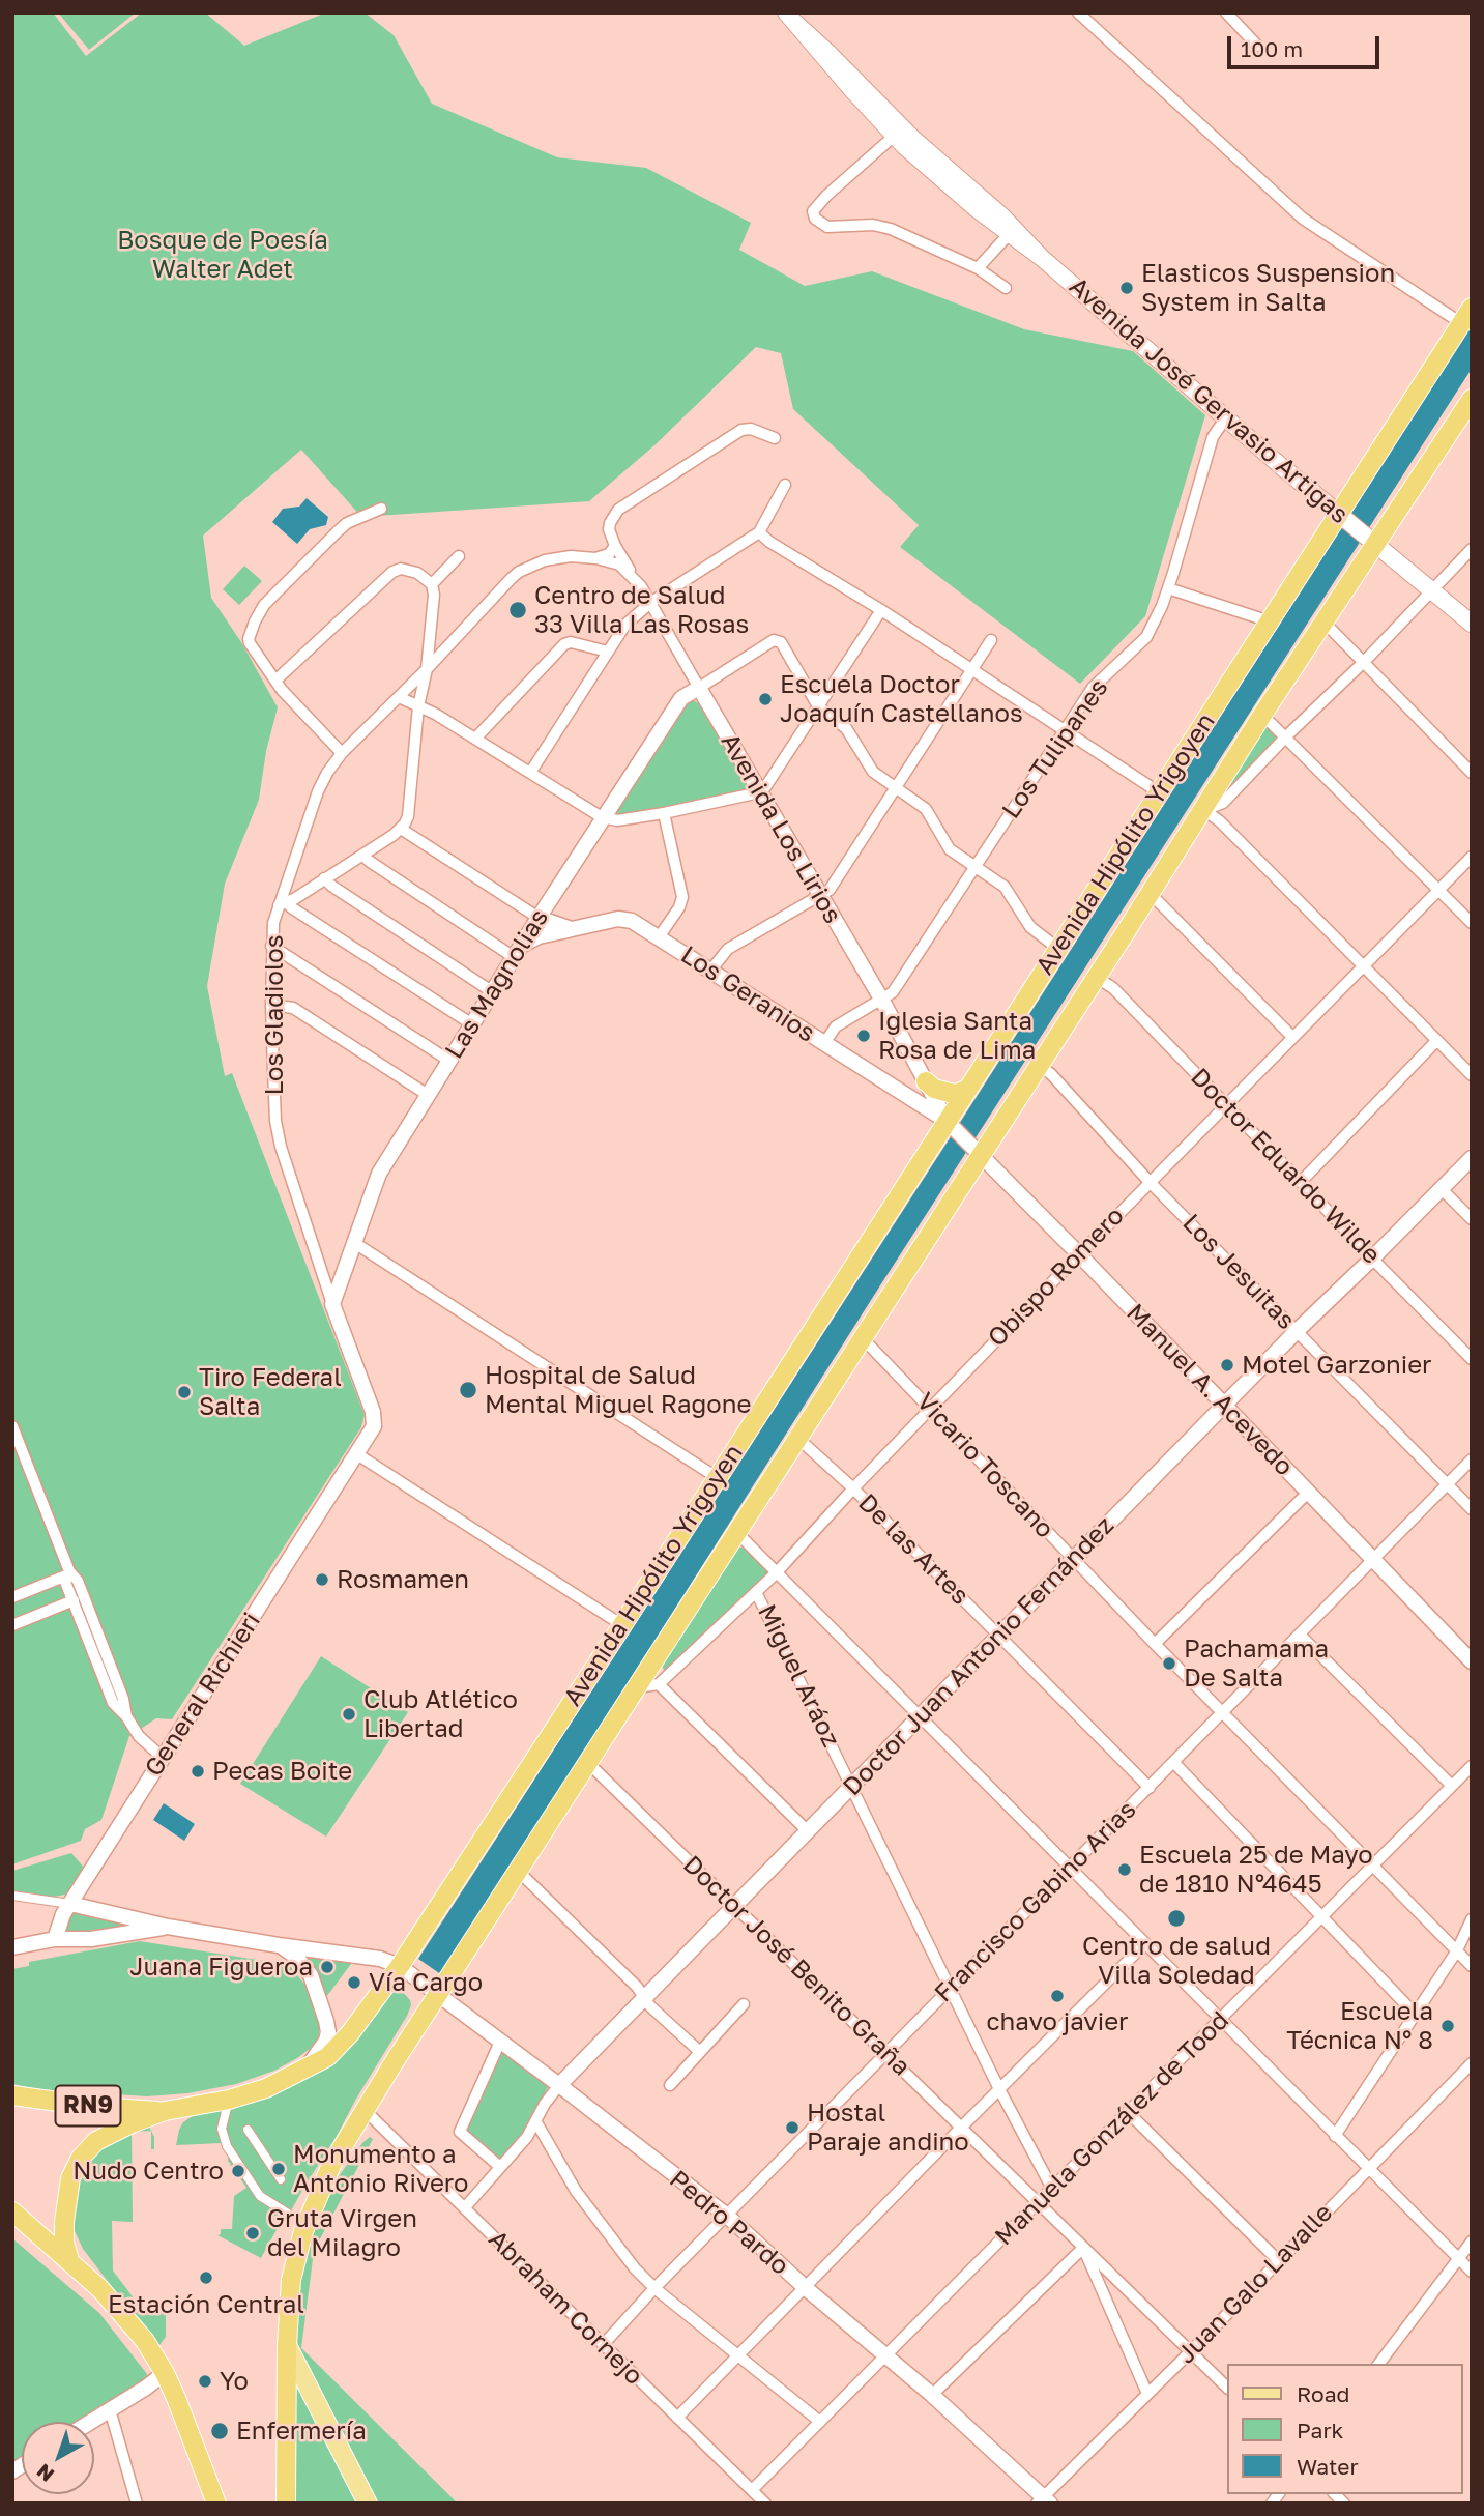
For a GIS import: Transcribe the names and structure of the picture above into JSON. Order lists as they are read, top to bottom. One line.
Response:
{"streets":{"highway":["Avenida Hipólito Yrigoyen","RN9"],"main road":["Avenida José Gervasio Artigas"],"street":["Los Tulipanes","Avenida Los Lirios","Las Magnolias","Los Geranios","Los Gladiolos","Doctor Eduardo Wilde","Los Jesuitas","Obispo Romero","Manuel A. Acevedo","Vicario Toscano","De las Artes","Doctor Juan Antonio Fernández","Miguel Aráoz","General Richieri","Francisco Gabino Arias","Doctor José Benito Graña","Manuela González de Tood","Pedro Pardo","Juan Galo Lavalle","Abraham Cornejo"]},"crossings":[["Avenida José Gervasio Artigas","Los Tulipanes"],["Avenida José Gervasio Artigas","Avenida Hipólito Yrigoyen"],["Los Tulipanes","Avenida Los Lirios"],["Los Tulipanes","Los Geranios"],["Avenida Los Lirios","Avenida Hipólito Yrigoyen"],["Avenida Los Lirios","Las Magnolias"],["Avenida Los Lirios","Los Geranios"],["Avenida Los Lirios","Los Gladiolos"],["Avenida Los Lirios","Manuel A. Acevedo"],["Avenida Hipólito Yrigoyen","Los Geranios"],["Avenida Hipólito Yrigoyen","Doctor Eduardo Wilde"],["Avenida Hipólito Yrigoyen","Los Jesuitas"],["Avenida Hipólito Yrigoyen","Manuel A. Acevedo"],["Avenida Hipólito Yrigoyen","Vicario Toscano"],["Avenida Hipólito Yrigoyen","De las Artes"],["Avenida Hipólito Yrigoyen","Doctor José Benito Graña"],["Avenida Hipólito Yrigoyen","RN9"],["Avenida Hipólito Yrigoyen","Pedro Pardo"],["Avenida Hipólito Yrigoyen","Abraham Cornejo"],["Las Magnolias","Los Geranios"],["Las Magnolias","Los Gladiolos"],["Los Geranios","Manuel A. Acevedo"],["Los Gladiolos","General Richieri"],["Doctor Eduardo Wilde","Obispo Romero"],["Doctor Eduardo Wilde","Doctor Juan Antonio Fernández"],["Los Jesuitas","Obispo Romero"],["Los Jesuitas","Doctor Juan Antonio Fernández"],["Los Jesuitas","Francisco Gabino Arias"],["Obispo Romero","Manuel A. Acevedo"],["Obispo Romero","Vicario Toscano"],["Obispo Romero","De las Artes"],["Obispo Romero","Miguel Aráoz"],["Manuel A. Acevedo","Doctor Juan Antonio Fernández"],["Manuel A. Acevedo","Francisco Gabino Arias"],["Vicario Toscano","Doctor Juan Antonio Fernández"],["Vicario Toscano","Francisco Gabino Arias"],["Vicario Toscano","Manuela González de Tood"],["De las Artes","Doctor Juan Antonio Fernández"],["De las Artes","Francisco Gabino Arias"],["Doctor Juan Antonio Fernández","Miguel Aráoz"],["Doctor Juan Antonio Fernández","Doctor José Benito Graña"],["Doctor Juan Antonio Fernández","Pedro Pardo"],["Doctor Juan Antonio Fernández","Abraham Cornejo"],["Miguel Aráoz","Francisco Gabino Arias"],["Miguel Aráoz","Manuela González de Tood"],["Francisco Gabino Arias","Doctor José Benito Graña"],["Francisco Gabino Arias","Pedro Pardo"],["Francisco Gabino Arias","Abraham Cornejo"],["Doctor José Benito Graña","Manuela González de Tood"],["Doctor José Benito Graña","Juan Galo Lavalle"],["Manuela González de Tood","Pedro Pardo"],["Manuela González de Tood","Abraham Cornejo"],["Pedro Pardo","Juan Galo Lavalle"]],"parks":["Bosque de Poesía Walter Adet"],"places":["Elasticos Suspension System in Salta","Centro de Salud 33 Villa Las Rosas","Escuela Doctor Joaquín Castellanos","Iglesia Santa Rosa de Lima","Motel Garzonier","Hospital de Salud Mental Miguel Ragone","Tiro Federal Salta","Rosmamen","Pachamama De Salta","Club Atlético Libertad","Pecas Boite","Escuela 25 de Mayo de 1810 N°4645","Centro de salud Villa Soledad","Juana Figueroa","Vía Cargo","chavo javier","Escuela Técnica N° 8","Hostal Paraje andino","Monumento a Antonio Rivero","Nudo Centro","Gruta Virgen del Milagro","Estación Central","Yo","Enfermería"],"legend":["Road","Park","Water"],"scale_bar":"100 m","north":"bottom left"}
